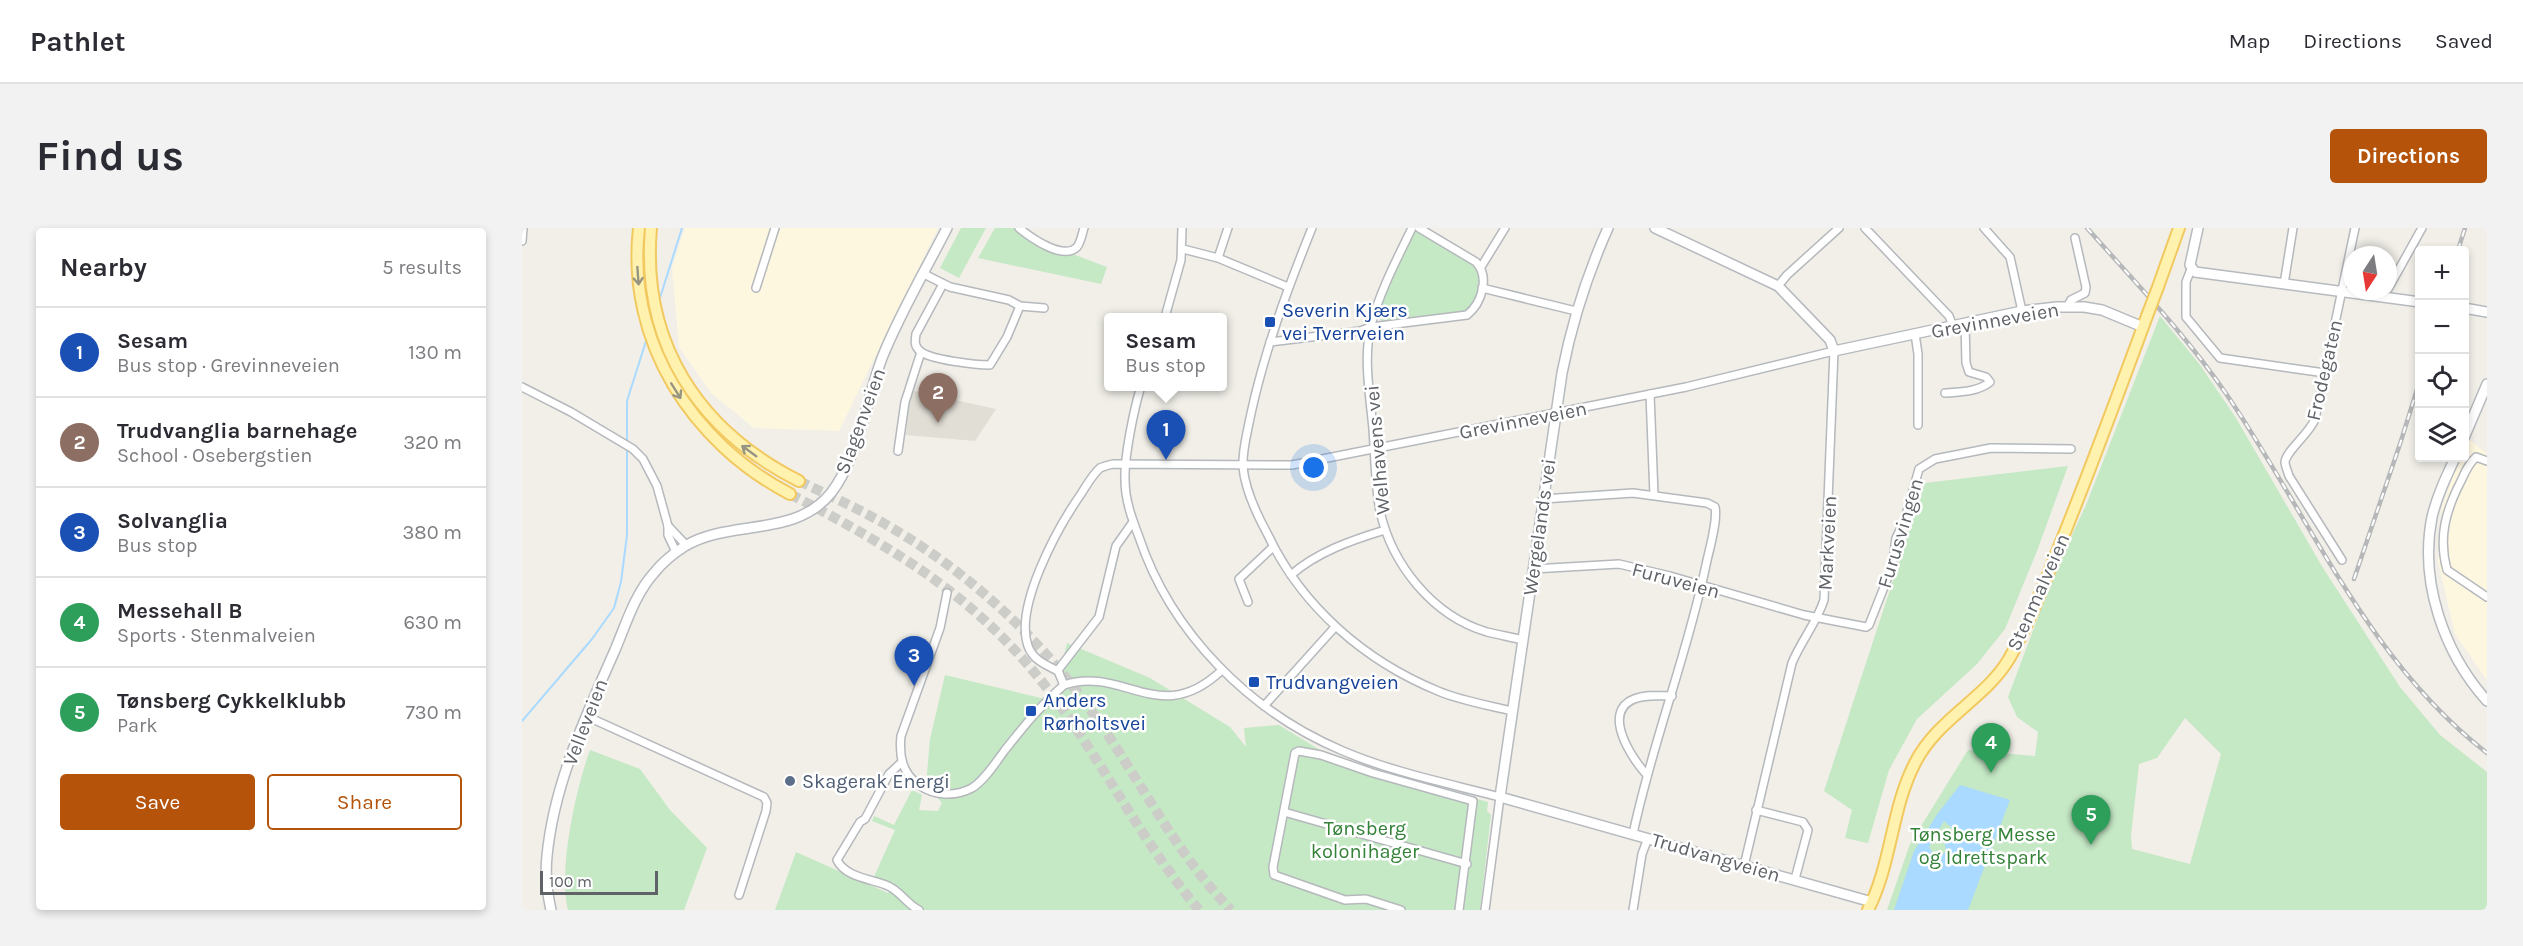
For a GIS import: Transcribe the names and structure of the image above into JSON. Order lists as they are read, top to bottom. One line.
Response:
{"streets":{"main road":["Grevinneveien","Slagenveien","Wergelands vei","Stenmalveien","Velleveien","Trudvangveien"],"street":["Frodegaten","Welhavens vei","Furusvingen","Markveien","Furuveien"]},"crossings":[["Grevinneveien","Welhavens vei"],["Grevinneveien","Wergelands vei"],["Grevinneveien","Markveien"],["Grevinneveien","Stenmalveien"],["Grevinneveien","Trudvangveien"],["Slagenveien","Velleveien"],["Welhavens vei","Wergelands vei"],["Wergelands vei","Furuveien"],["Wergelands vei","Trudvangveien"],["Furusvingen","Markveien"],["Furusvingen","Furuveien"],["Markveien","Furuveien"],["Markveien","Trudvangveien"],["Stenmalveien","Trudvangveien"]],"parks":["Tønsberg kolonihager","Tønsberg Messe og Idrettspark"],"places":{"transit":["Severin Kjærs vei Tverrveien","Trudvangveien","Anders Rørholtsvei"],"other":["Skagerak Energi"]},"scale_bar":"100 m","north":"bottom","page":{"header":"Pathlet","nav":["Map","Directions","Saved"],"buttons":["Directions",["Save","Share"]],"title":"Find us","heading":["Nearby","5 results"],"map_buttons":["+","−"],"list":[{"mark":"1","name":"Sesam","note":"Bus stop · Grevinneveien","value":"130 m"},{"mark":"2","name":"Trudvanglia barnehage","note":"School · Osebergstien","value":"320 m"},{"mark":"3","name":"Solvanglia","note":"Bus stop","value":"380 m"},{"mark":"4","name":"Messehall B","note":"Sports · Stenmalveien","value":"630 m"},{"mark":"5","name":"Tønsberg Cykkelklubb","note":"Park","value":"730 m"}],"popup":["Sesam","Bus stop"],"pins":["2","1","3","4","5"],"scale":"100 m"}}
